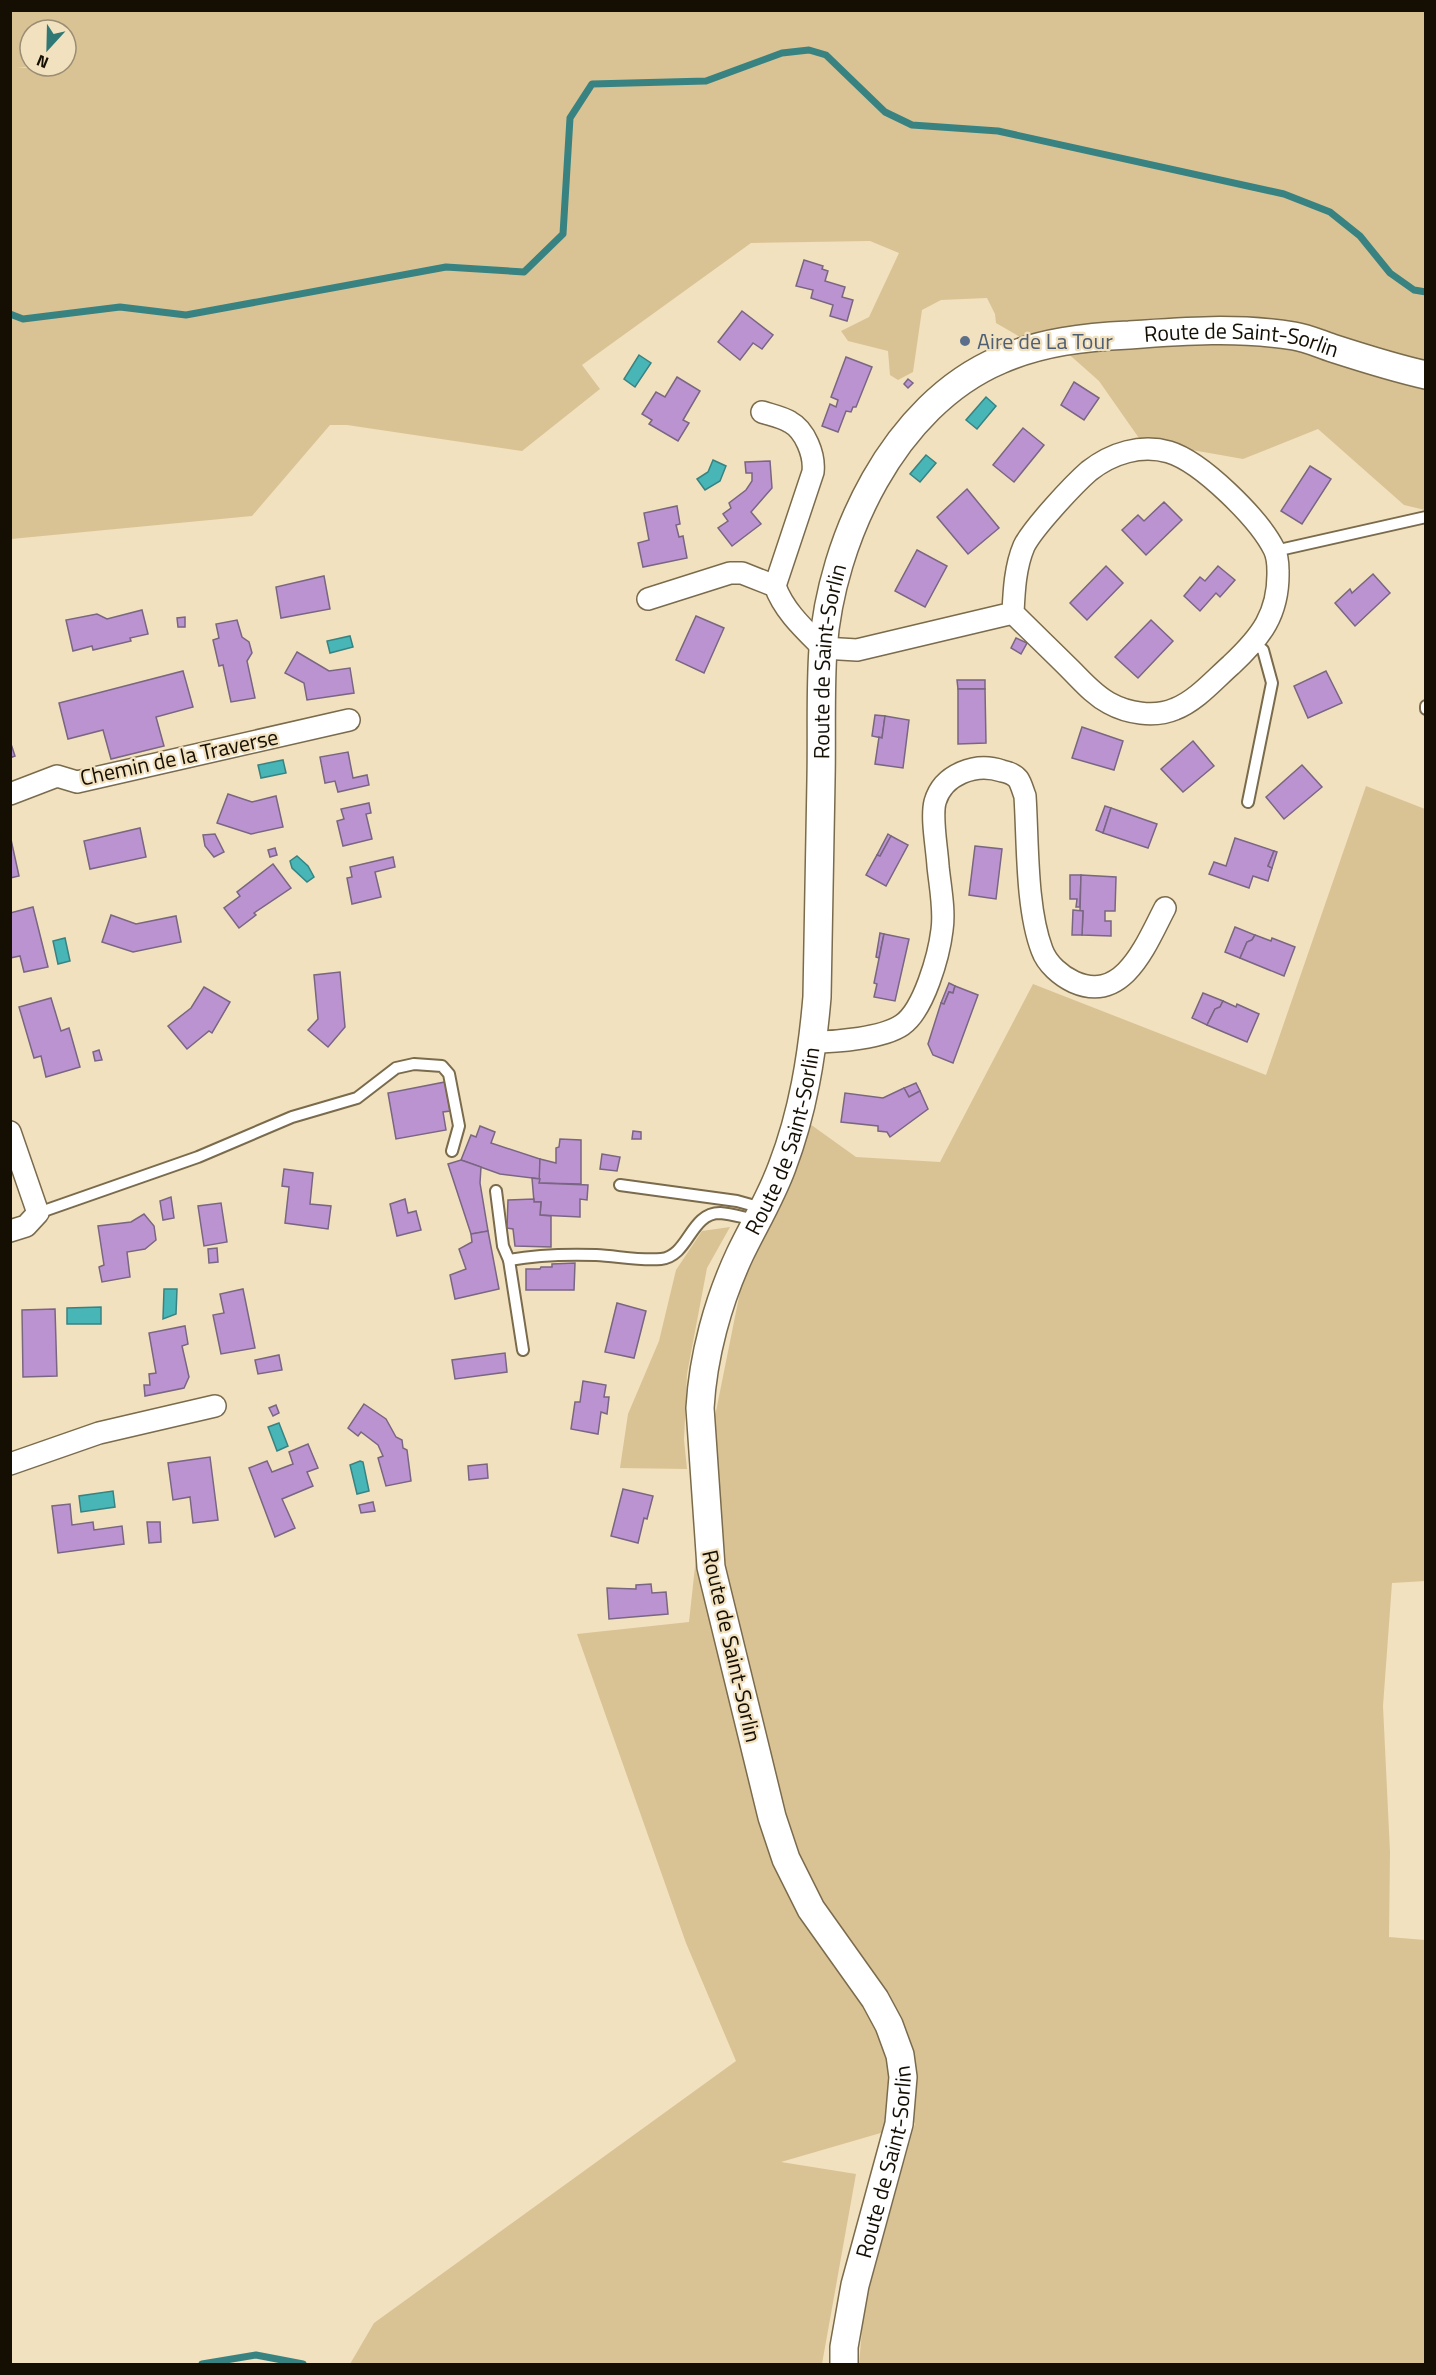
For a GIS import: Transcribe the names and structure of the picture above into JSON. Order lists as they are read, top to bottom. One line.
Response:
{"streets":{"street":["Route de Saint-Sorlin","Chemin de la Traverse"]},"places":["Aire de La Tour"],"north":"bottom"}
